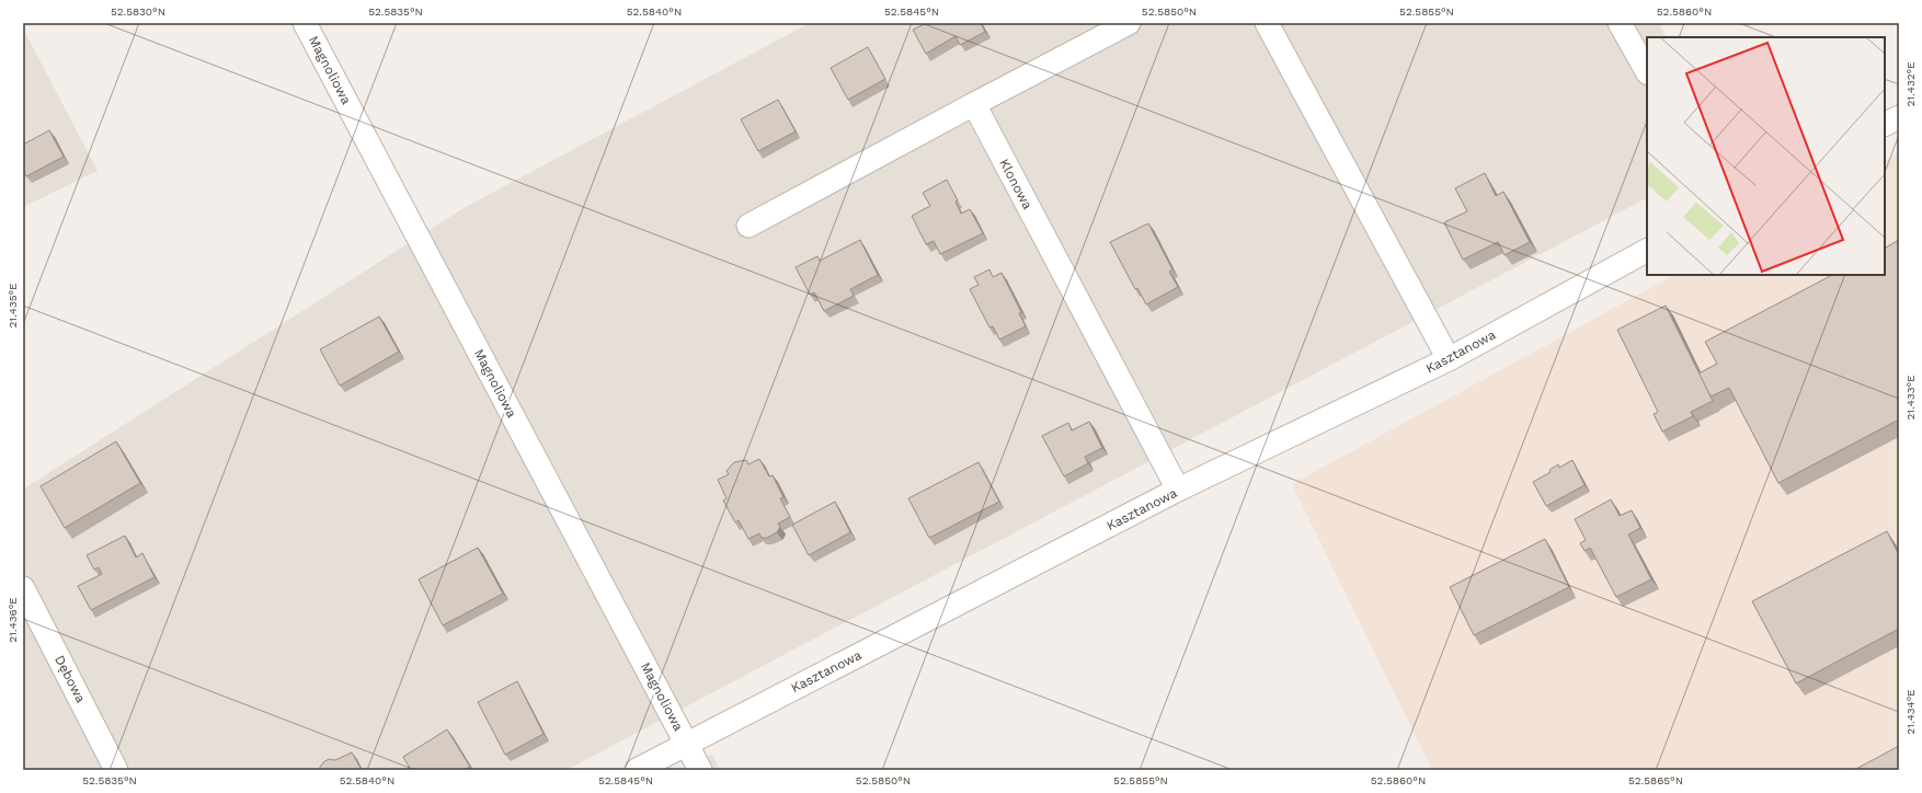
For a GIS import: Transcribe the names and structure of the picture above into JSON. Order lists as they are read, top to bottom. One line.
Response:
{"streets":{"street":["Magnoliowa","Klonowa","Kasztanowa","Dębowa"]},"crossings":[["Magnoliowa","Kasztanowa"],["Klonowa","Kasztanowa"]],"coordinates":["52.5830°N","52.5835°N","52.5840°N","52.5845°N","52.5850°N","52.5855°N","52.5860°N","21.432°E","21.435°E","21.433°E","21.436°E","21.434°E","52.5865°N"]}
